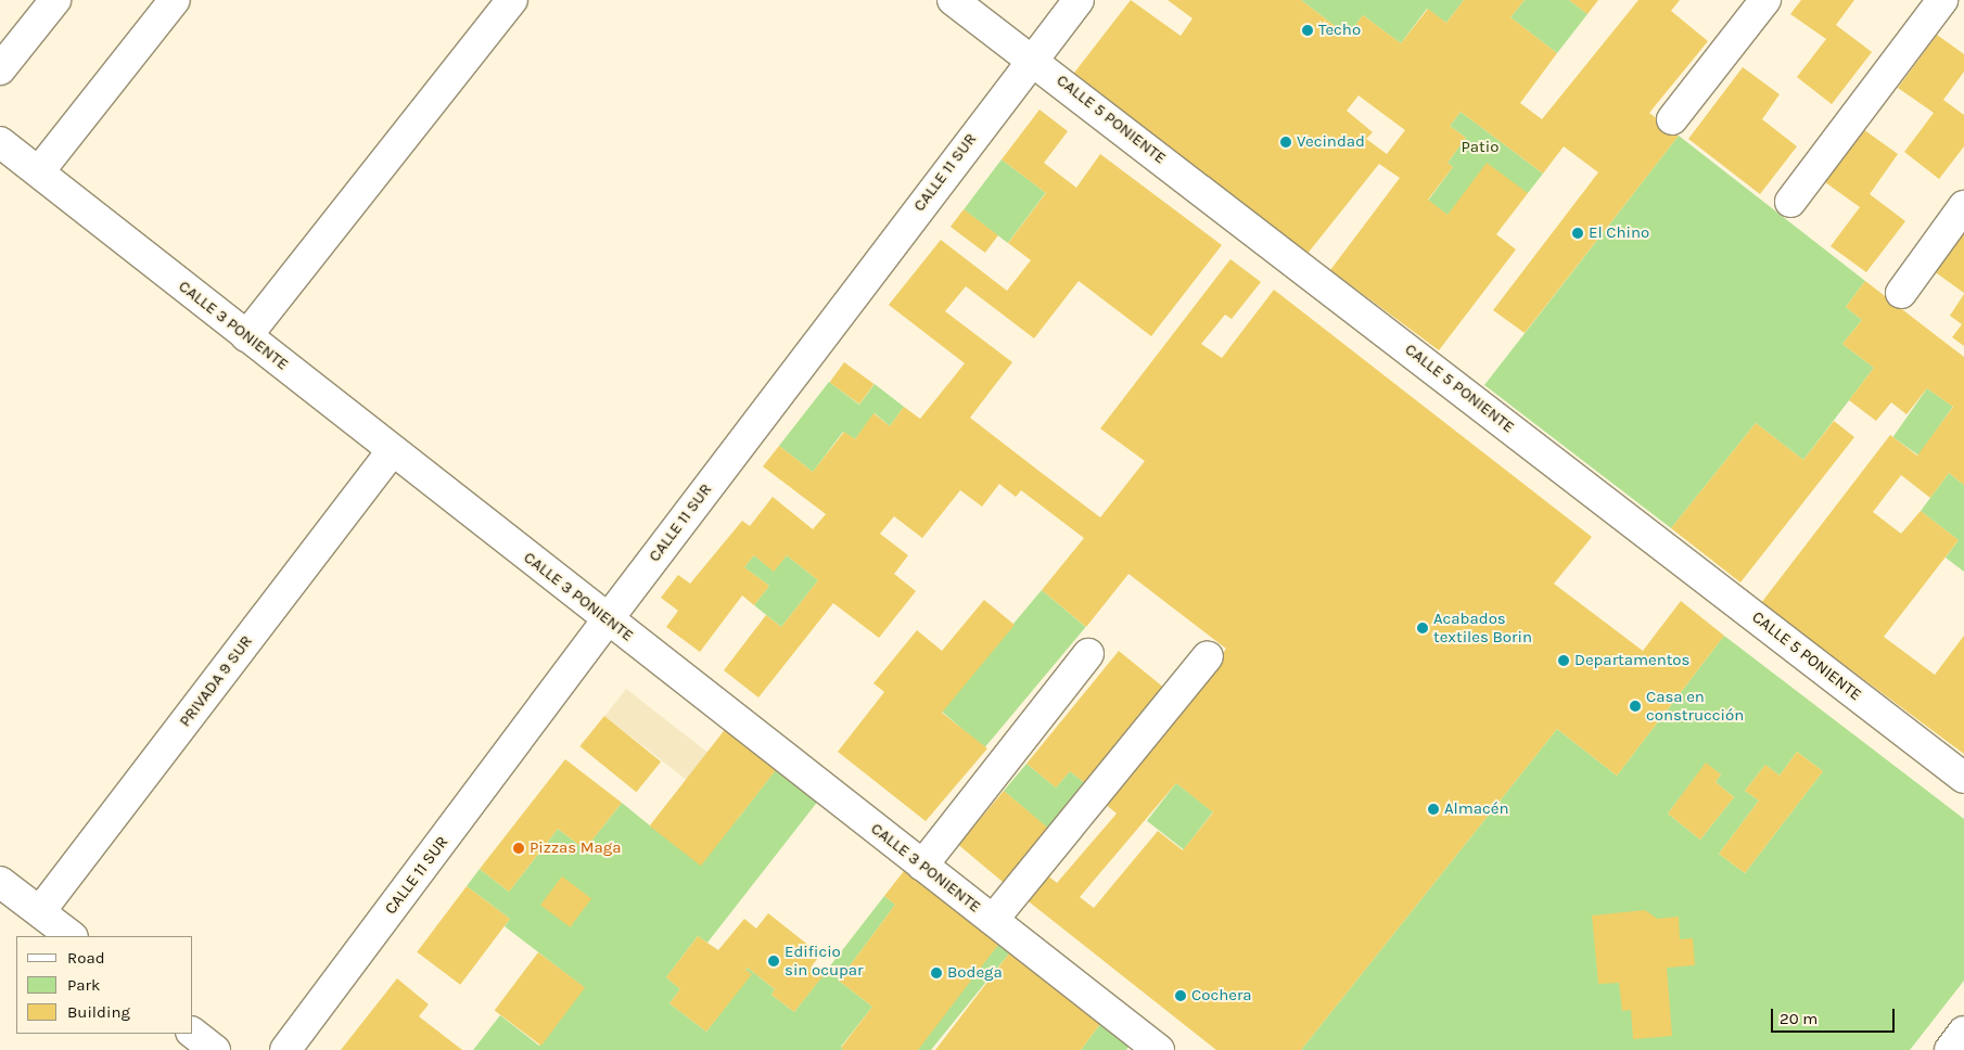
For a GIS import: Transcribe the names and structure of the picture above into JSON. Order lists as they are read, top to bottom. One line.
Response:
{"streets":{"street":["CALLE 5 PONIENTE","CALLE 11 SUR","CALLE 3 PONIENTE","PRIVADA 9 SUR"]},"crossings":[["CALLE 5 PONIENTE","CALLE 11 SUR"],["CALLE 11 SUR","CALLE 3 PONIENTE"],["CALLE 3 PONIENTE","PRIVADA 9 SUR"]],"parks":["Patio"],"places":["Techo","Vecindad","El Chino","Acabados textiles Borin","Departamentos","Casa en construcción","Almacén","Pizzas Maga","Edificio sin ocupar","Bodega","Cochera"],"legend":["Road","Park","Building"],"scale_bar":"20 m"}
